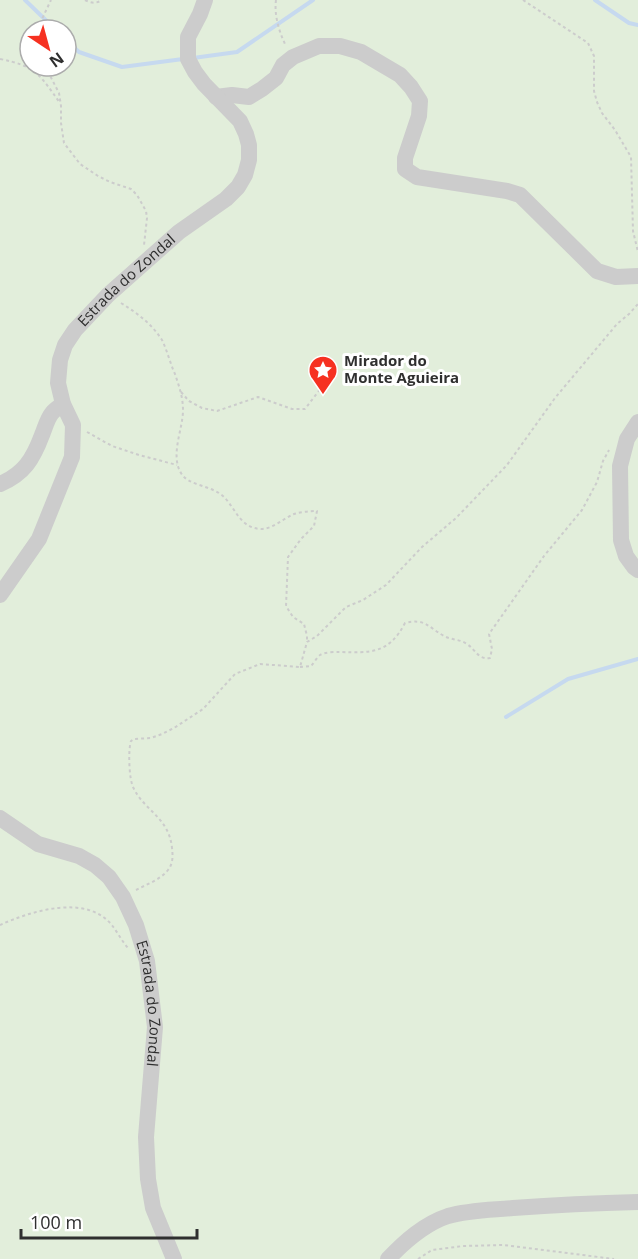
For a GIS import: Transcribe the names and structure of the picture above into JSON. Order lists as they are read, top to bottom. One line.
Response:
{"streets":{"street":["Estrada do Zondal"]},"places":{"place":["Mirador do Monte Aguieira"]},"scale_bar":"100 m","north":"bottom right"}
